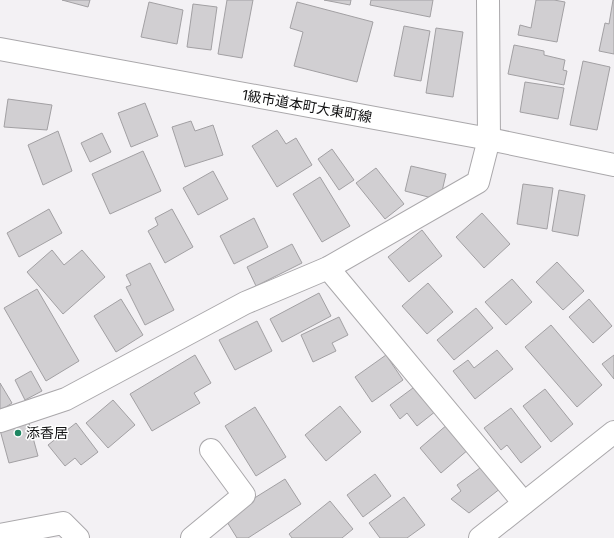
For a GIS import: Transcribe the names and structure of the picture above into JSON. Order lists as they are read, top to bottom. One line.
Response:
{"streets":{"street":["1級市道本町大東町線"]},"places":["添香居"]}
